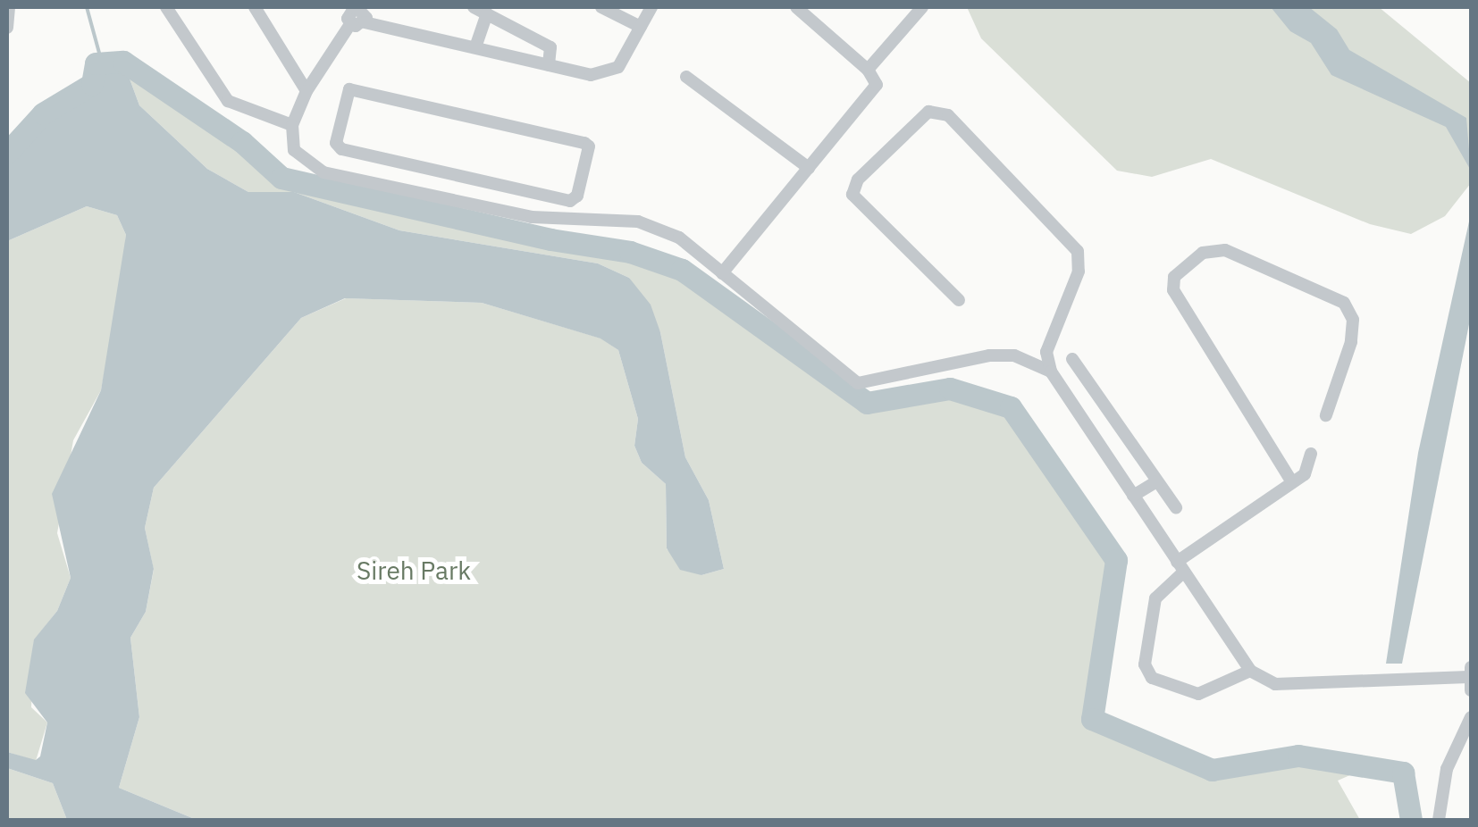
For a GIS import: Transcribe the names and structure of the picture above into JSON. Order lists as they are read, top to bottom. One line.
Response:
{"parks":["Sireh Park"]}
